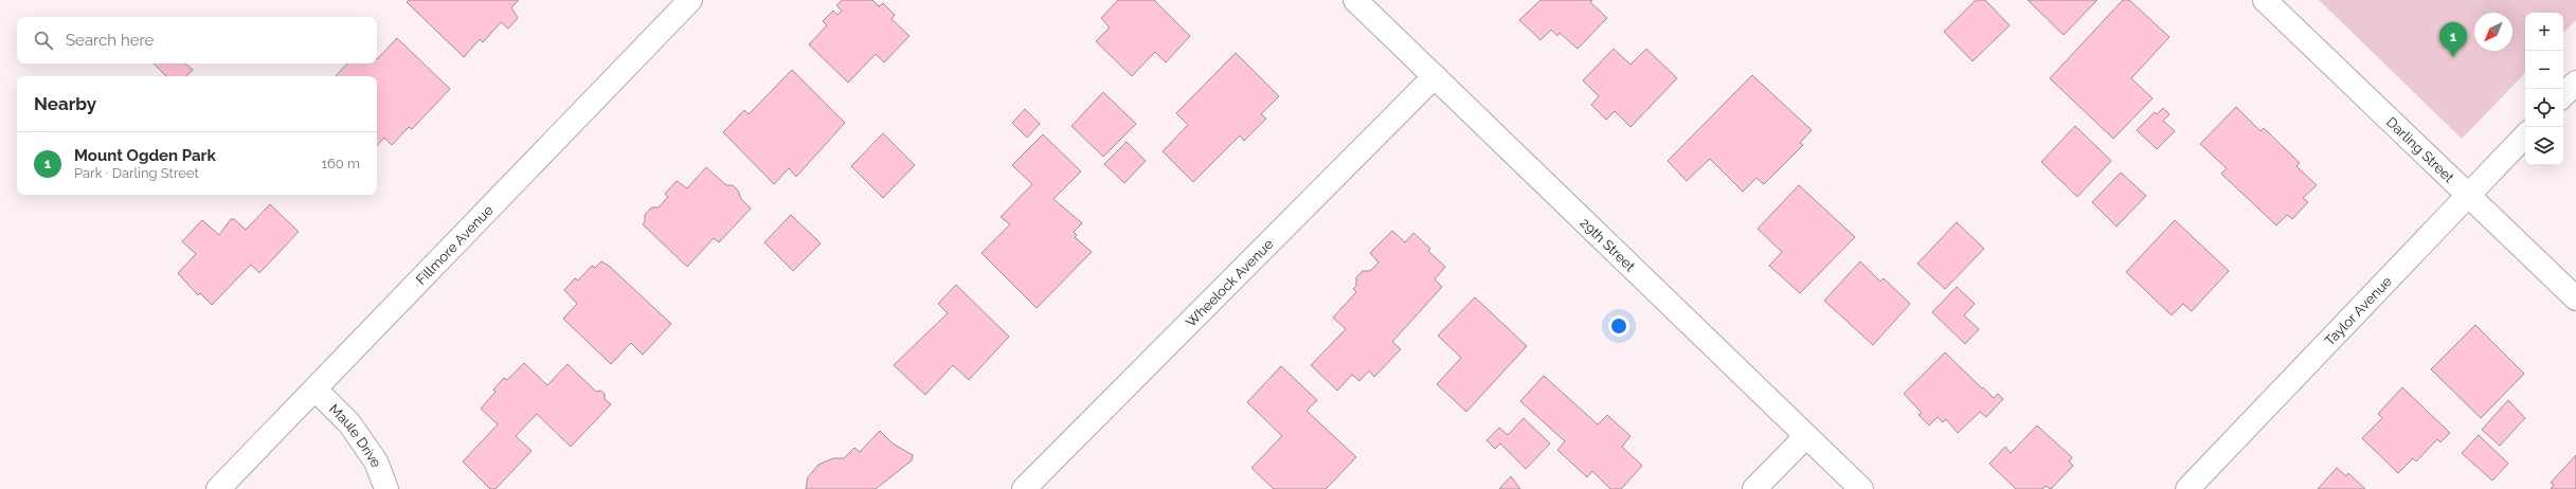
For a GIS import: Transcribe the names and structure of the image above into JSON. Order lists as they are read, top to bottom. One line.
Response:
{"streets":{"street":["Darling Street","Fillmore Avenue","29th Street","Wheelock Avenue","Taylor Avenue","Maule Drive"]},"crossings":[["Darling Street","Taylor Avenue"],["Fillmore Avenue","Maule Drive"],["29th Street","Wheelock Avenue"]],"north":"bottom left","page":{"map_buttons":["+","−"],"search":"Search here","pins":"1","heading":"Nearby","list":[{"mark":"1","name":"Mount Ogden Park","note":"Park · Darling Street","value":"160 m"}]}}
